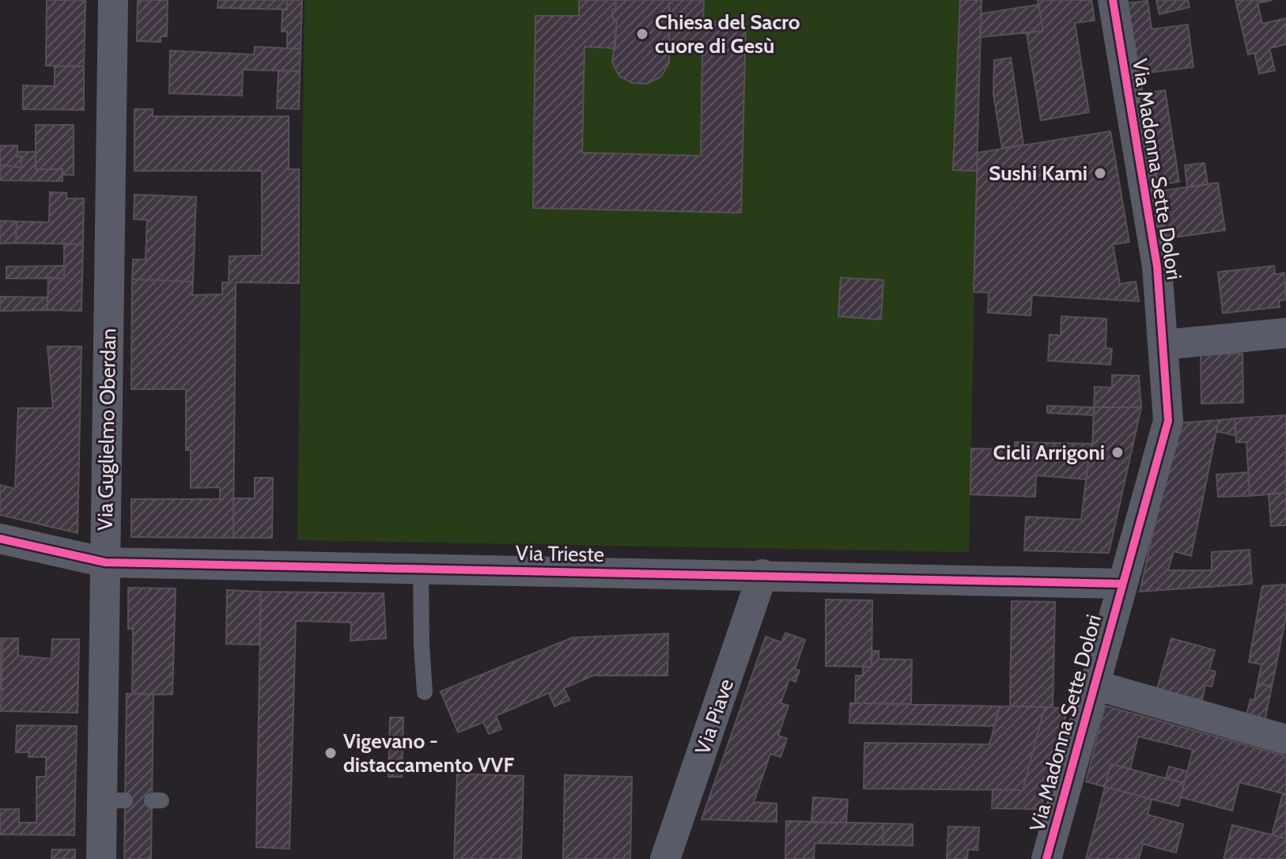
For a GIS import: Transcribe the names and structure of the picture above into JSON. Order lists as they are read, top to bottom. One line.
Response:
{"streets":{"street":["Via Madonna Sette Dolori","Via Guglielmo Oberdan","Via Trieste","Via Piave"]},"crossings":[["Via Madonna Sette Dolori","Via Trieste"],["Via Guglielmo Oberdan","Via Trieste"],["Via Trieste","Via Piave"]],"places":["Chiesa del Sacro cuore di Gesù","Sushi Kami","Cicli Arrigoni","Vigevano - distaccamento VVF"]}
